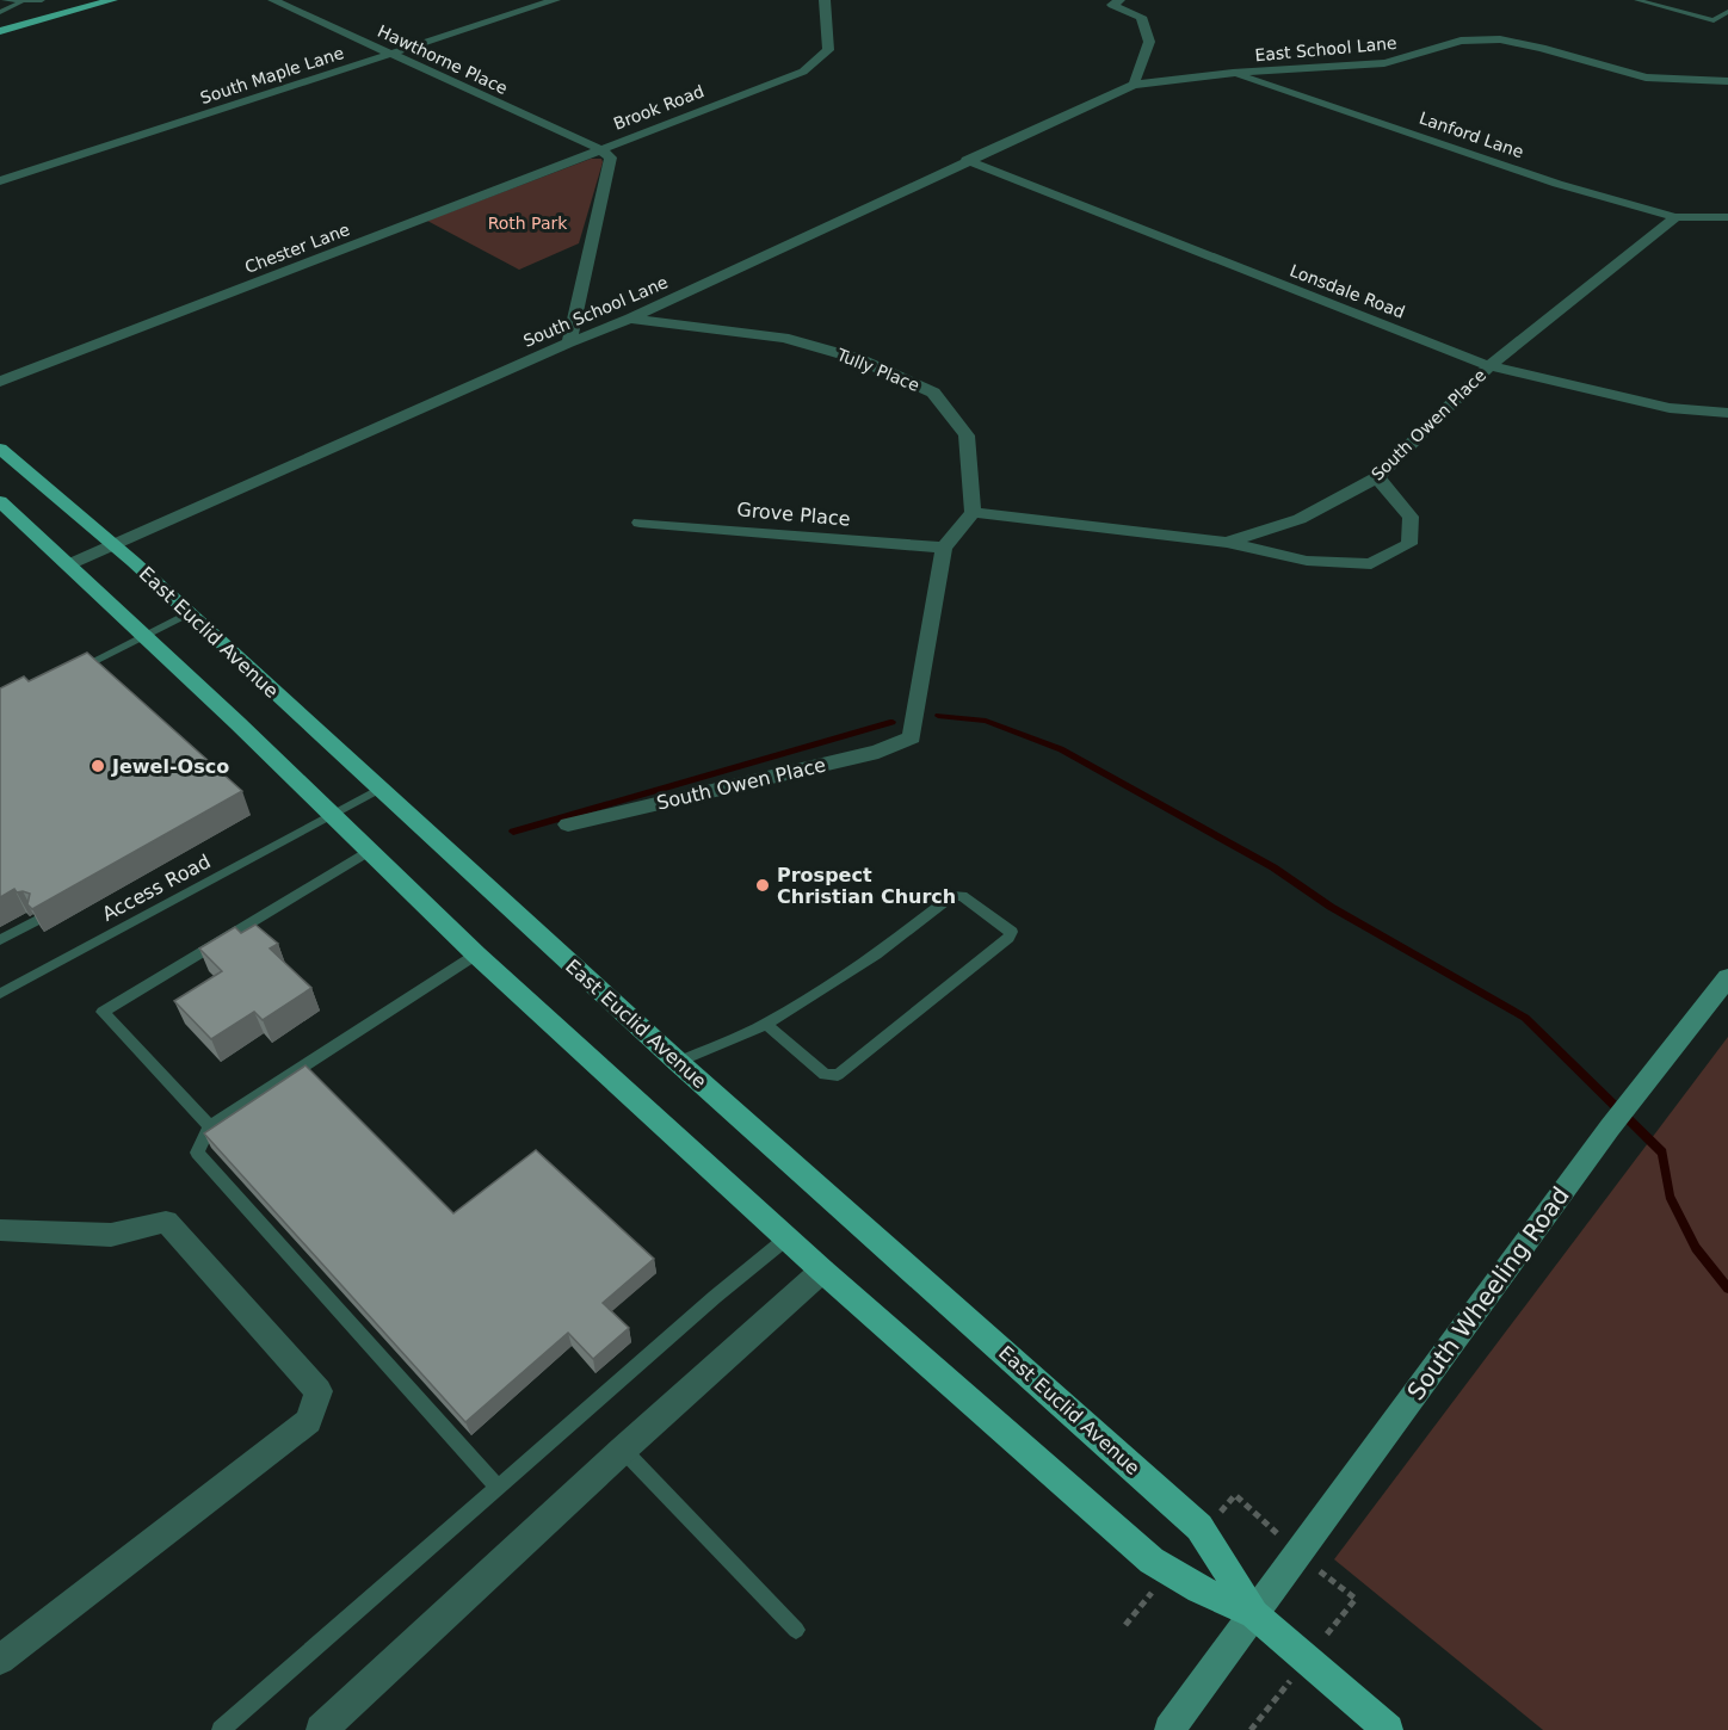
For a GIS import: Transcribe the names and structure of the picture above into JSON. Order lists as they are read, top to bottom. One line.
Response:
{"streets":{"main road":["East Euclid Avenue"],"street":["East School Lane","Hawthorne Place","South Maple Lane","Brook Road","Lanford Lane","Chester Lane","Lonsdale Road","South School Lane","Tully Place","South Owen Place","Grove Place","South Wheeling Road"],"lane":["Access Road"]},"crossings":[["East School Lane","Lanford Lane"],["East School Lane","South School Lane"],["Hawthorne Place","South Maple Lane"],["Hawthorne Place","Brook Road"],["Hawthorne Place","Chester Lane"],["Brook Road","Chester Lane"],["Brook Road","South School Lane"],["Lanford Lane","South Owen Place"],["Lonsdale Road","South School Lane"],["Lonsdale Road","South Owen Place"],["South School Lane","Tully Place"],["South School Lane","East Euclid Avenue"],["Tully Place","South Owen Place"],["South Owen Place","Grove Place"],["East Euclid Avenue","Access Road"],["East Euclid Avenue","South Wheeling Road"]],"parks":["Roth Park"],"places":["Jewel-Osco","Prospect Christian Church"]}
